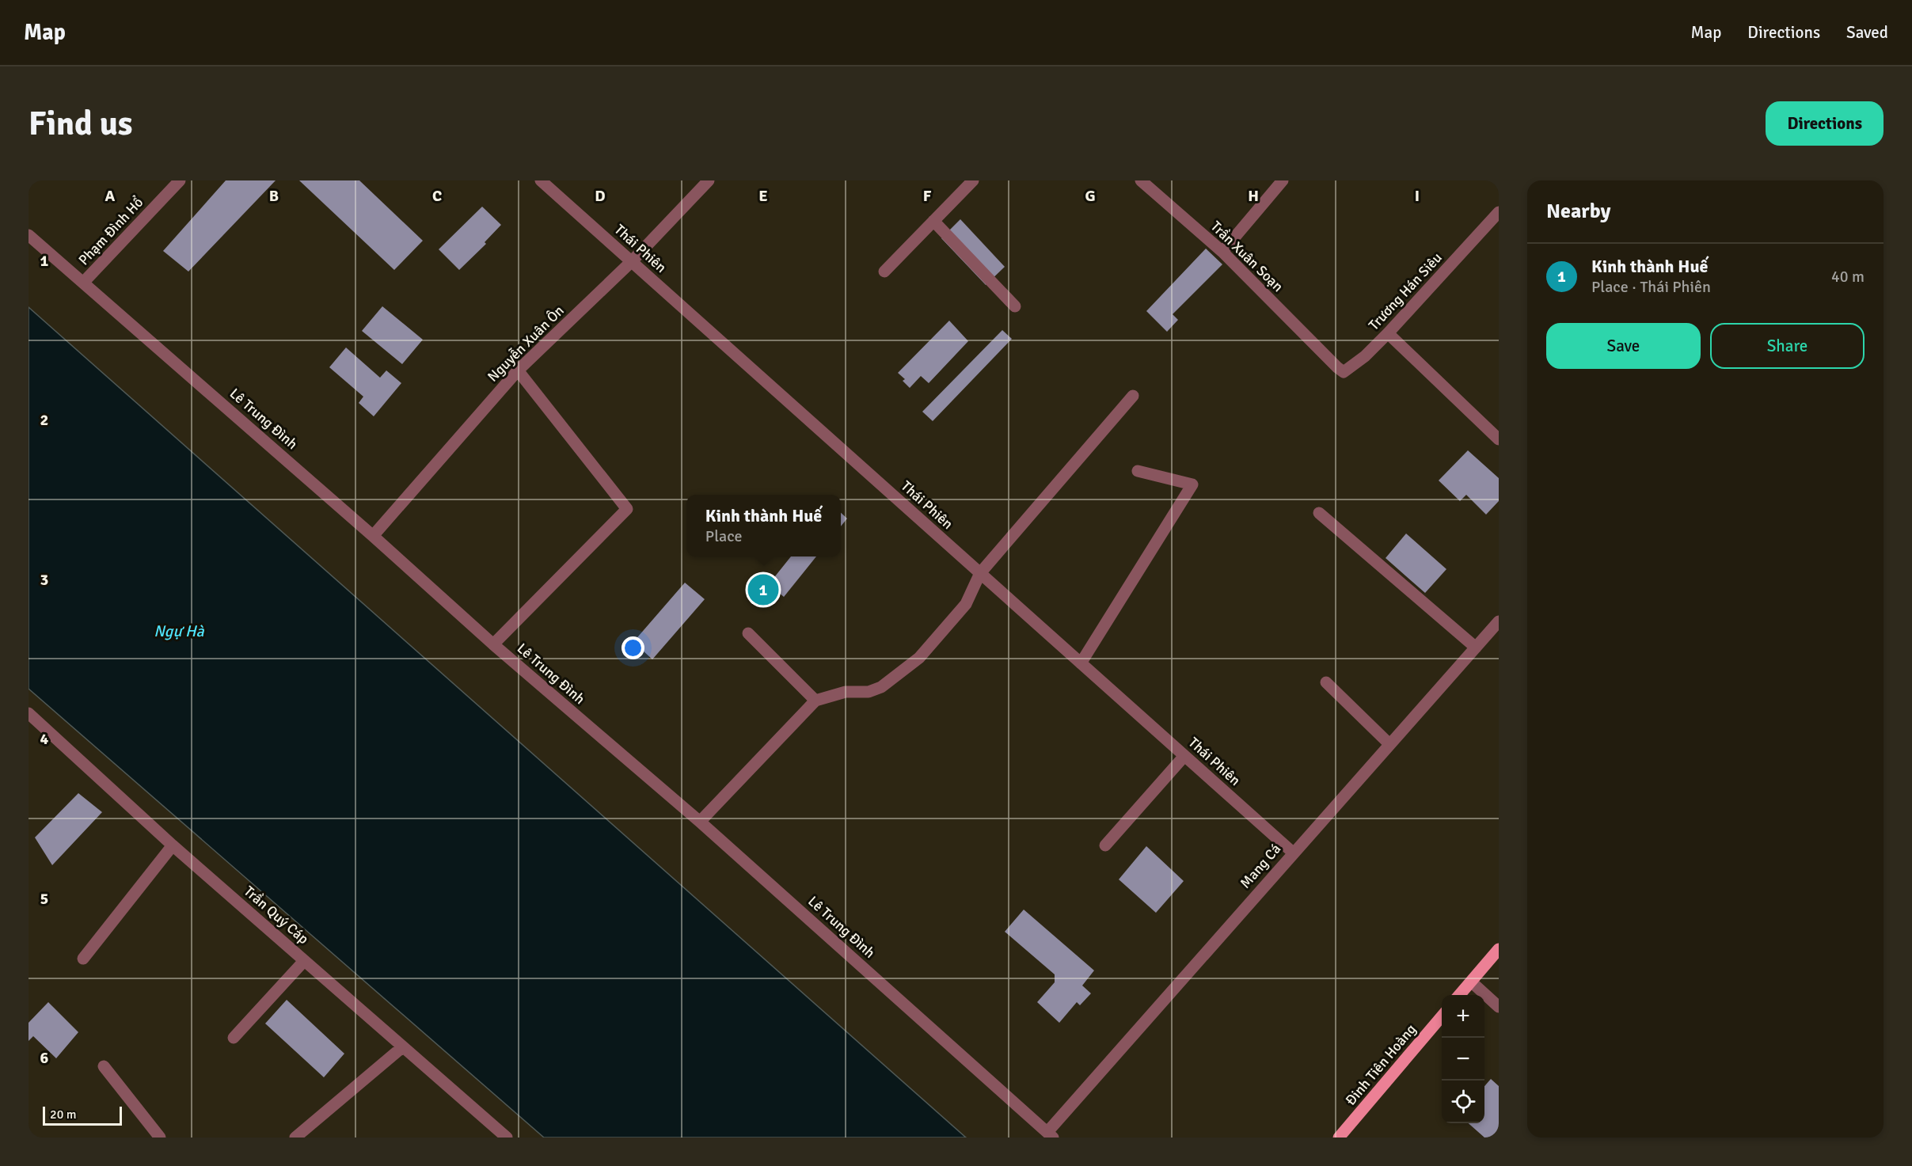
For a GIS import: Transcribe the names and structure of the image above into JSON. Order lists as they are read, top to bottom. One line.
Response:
{"streets":{"main road":["Đinh Tiên Hoàng"],"street":["Phạm Đình Hổ","Thái Phiên","Trần Xuân Soạn","Trương Hán Siêu","Nguyễn Xuân Ôn","Lê Trung Đình","Mang Cá","Trần Quý Cáp"]},"crossings":[["Phạm Đình Hổ","Lê Trung Đình"],["Thái Phiên","Nguyễn Xuân Ôn"],["Thái Phiên","Mang Cá"],["Trần Xuân Soạn","Trương Hán Siêu"],["Nguyễn Xuân Ôn","Lê Trung Đình"],["Lê Trung Đình","Mang Cá"]],"water":["Ngự Hà"],"scale_bar":"20 m","page":{"header":"Map","nav":["Map","Directions","Saved"],"buttons":["Directions",["Save","Share"]],"title":"Find us","heading":"Nearby","list":[{"mark":"1","name":"Kinh thành Huế","note":"Place · Thái Phiên","value":"40 m"}],"popup":["Kinh thành Huế","Place"],"pins":"1","map_buttons":["+","−"],"scale":"20 m"},"grid":{"columns":["A","B","C","D","E","F","G","H","I"],"rows":["1","2","3","4","5","6"]}}
